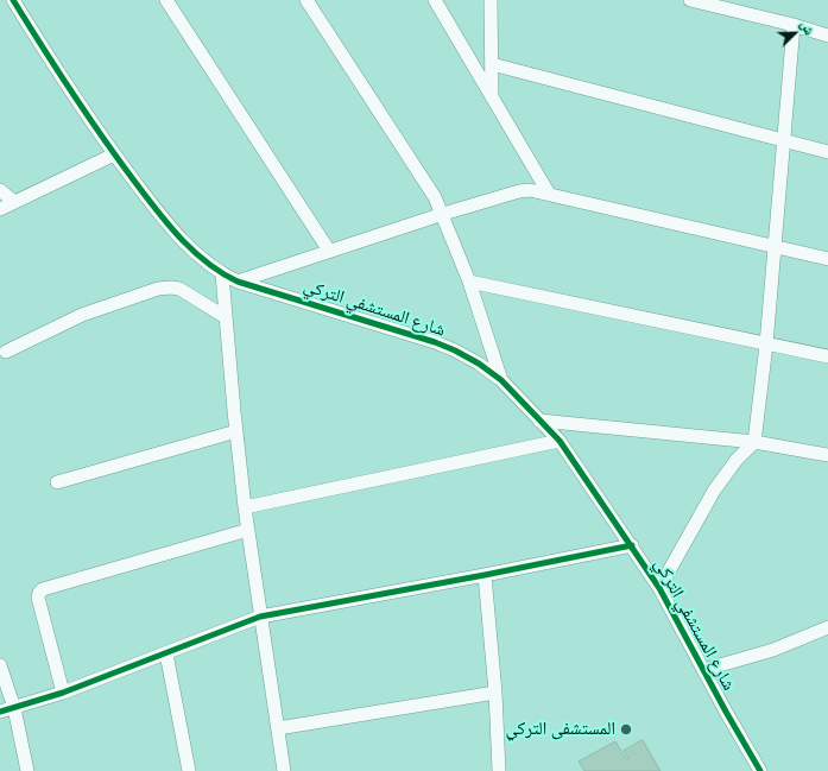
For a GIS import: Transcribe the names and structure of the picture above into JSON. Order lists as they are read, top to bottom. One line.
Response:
{"streets":{"street":["شارع المستشفي التركي"]},"places":["المستشفى التركي"],"north":"top right"}
